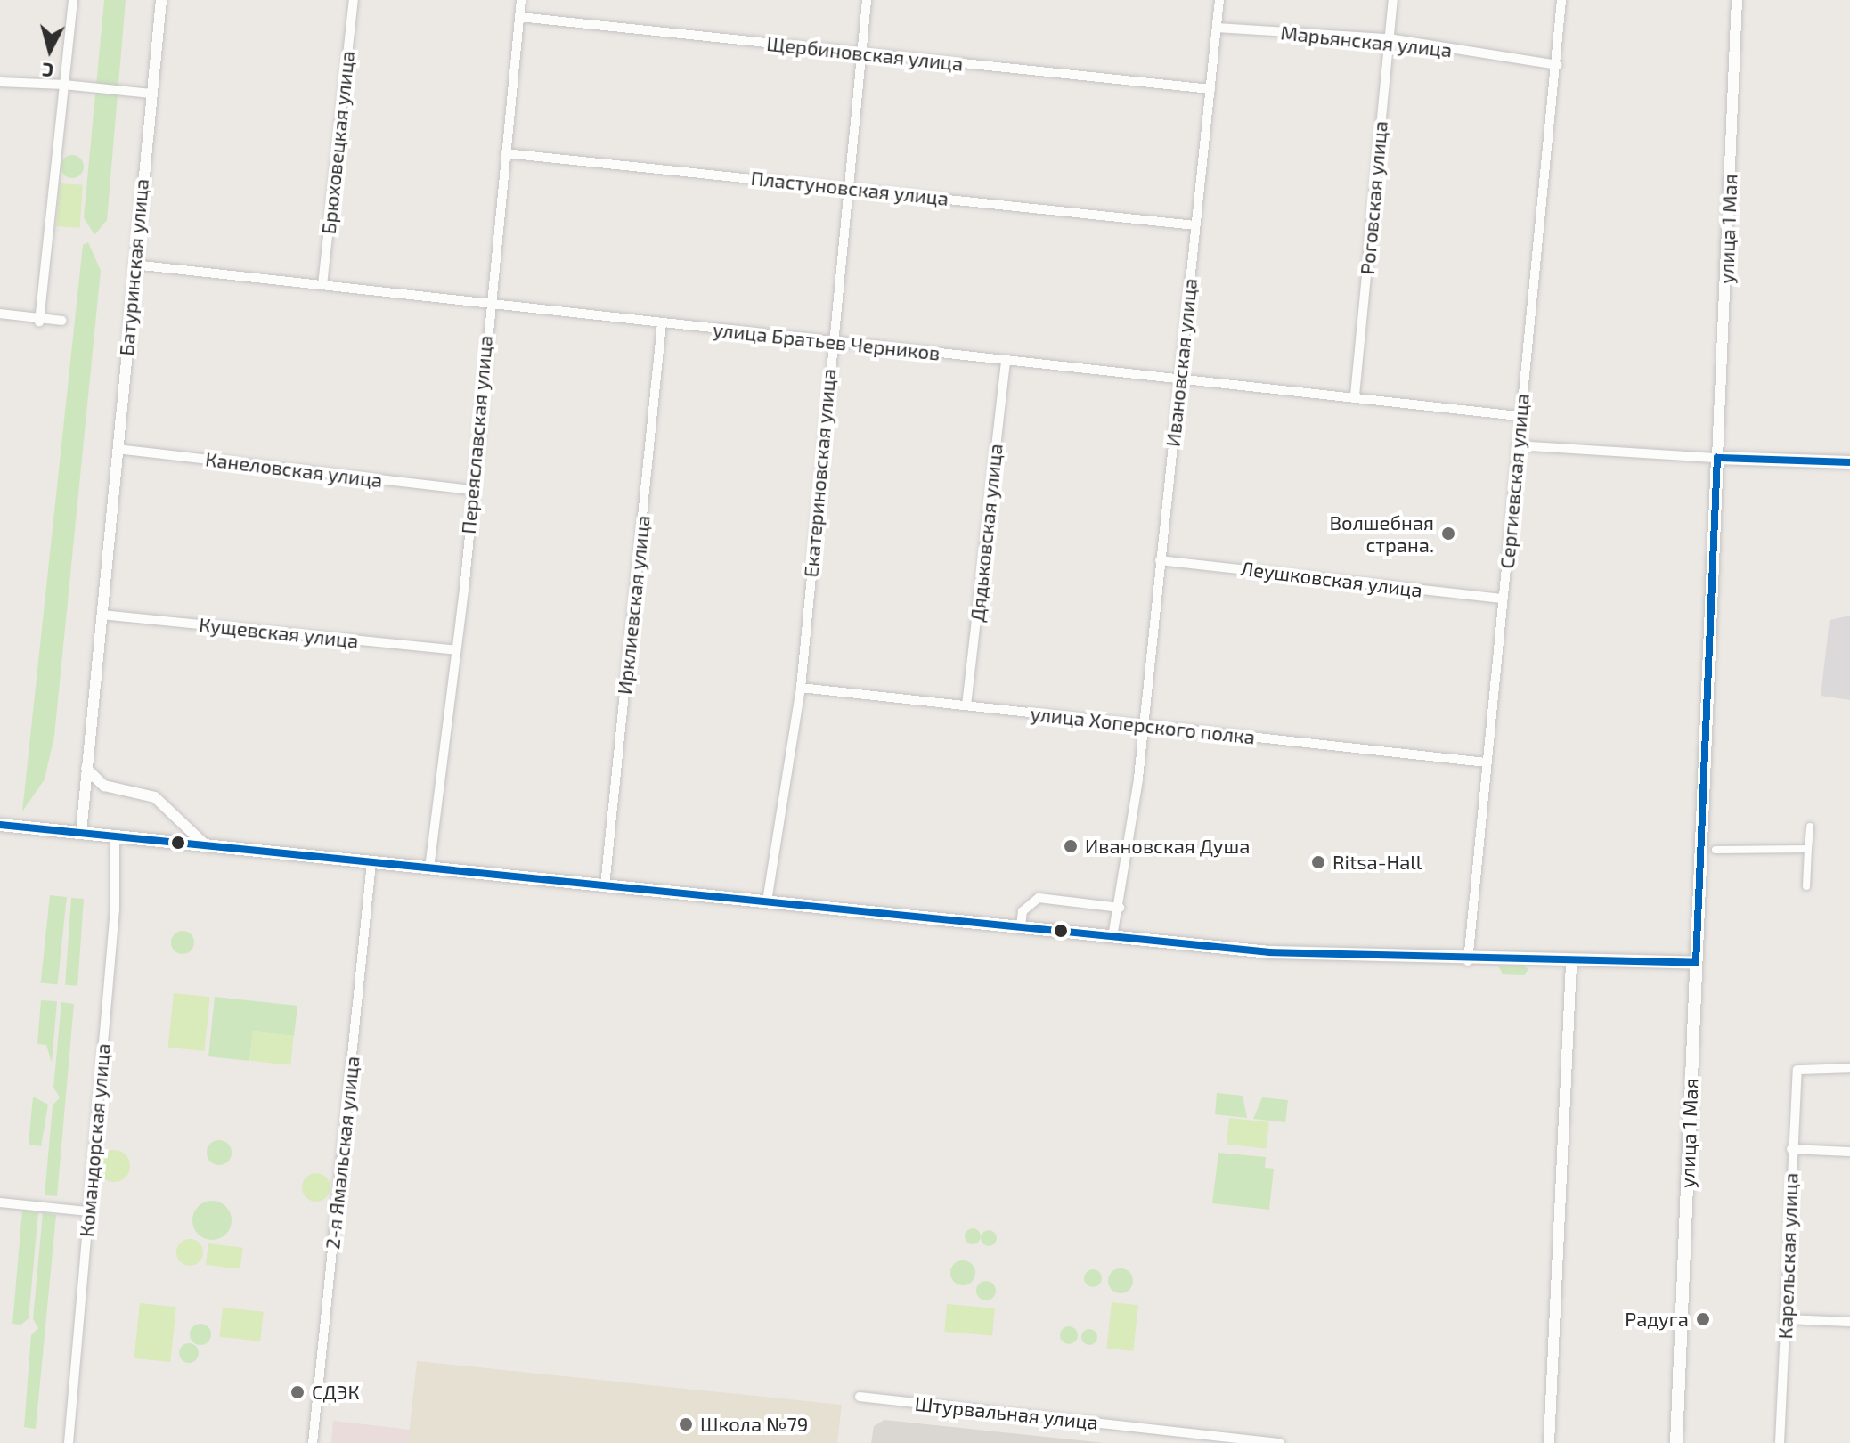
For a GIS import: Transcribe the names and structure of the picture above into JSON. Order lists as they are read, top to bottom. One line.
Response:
{"streets":{"main road":["улица 1 Мая"],"street":["Марьянская улица","Щербиновская улица","Брюховецкая улица","Пластуновская улица","Роговская улица","Батуринская улица","улица Братьев Черников","Ивановская улица","Переяславская улица","Канеловская улица","Екатериновская улица","Сергиевская улица","Дядьковская улица","Леушковская улица","Ирклиевская улица","Кущевская улица","улица Хоперского полка","Командорская улица","2-я Ямальская улица","Карельская улица","Штурвальная улица"]},"crossings":[["Марьянская улица","Роговская улица"],["Марьянская улица","Ивановская улица"],["Марьянская улица","Сергиевская улица"],["Щербиновская улица","Ивановская улица"],["Щербиновская улица","Переяславская улица"],["Щербиновская улица","Екатериновская улица"],["Брюховецкая улица","улица Братьев Черников"],["Пластуновская улица","Ивановская улица"],["Пластуновская улица","Переяславская улица"],["Пластуновская улица","Екатериновская улица"],["Роговская улица","улица Братьев Черников"],["Батуринская улица","улица Братьев Черников"],["Батуринская улица","Канеловская улица"],["Батуринская улица","Кущевская улица"],["улица Братьев Черников","Ивановская улица"],["улица Братьев Черников","Переяславская улица"],["улица Братьев Черников","Екатериновская улица"],["улица Братьев Черников","Сергиевская улица"],["улица Братьев Черников","Дядьковская улица"],["улица Братьев Черников","Ирклиевская улица"],["Ивановская улица","Леушковская улица"],["Ивановская улица","улица Хоперского полка"],["Переяславская улица","Канеловская улица"],["Переяславская улица","Кущевская улица"],["Екатериновская улица","улица Хоперского полка"],["Сергиевская улица","Леушковская улица"],["Сергиевская улица","улица Хоперского полка"],["Дядьковская улица","улица Хоперского полка"]],"places":["Волшебная страна.","Ивановская Душа","Ritsa-Hall","Радуга","СДЭК","Школа №79"],"north":"bottom"}
